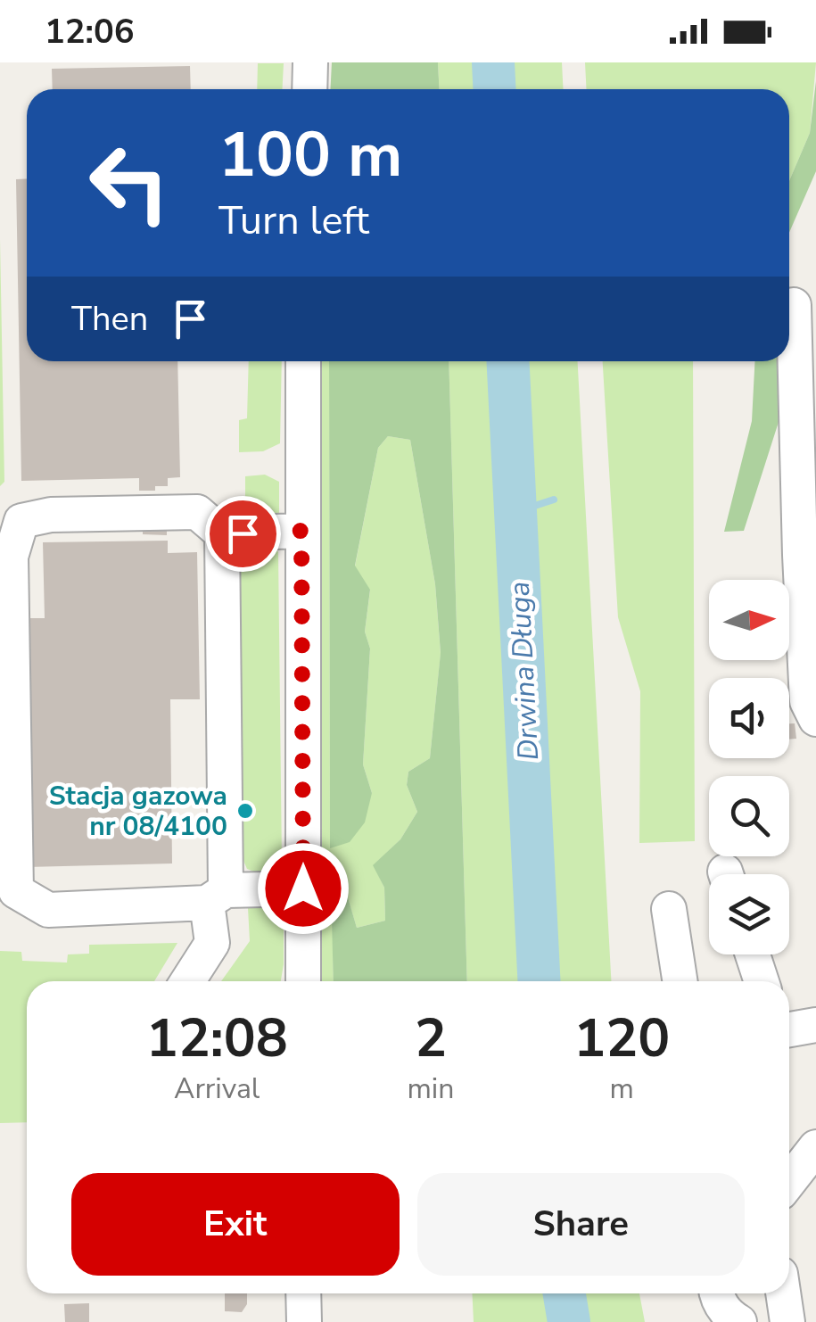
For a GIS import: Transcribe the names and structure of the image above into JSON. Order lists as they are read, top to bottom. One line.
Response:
{"water":["Drwina Długa"],"places":["Stacja gazowa nr 08/4100"],"north":"right","page":{"status":"12:06","turn":["100 m","Turn left"],"then":"Then","eta":["12:08","Arrival","2","min","120","m"],"buttons":["Exit","Share"]}}
